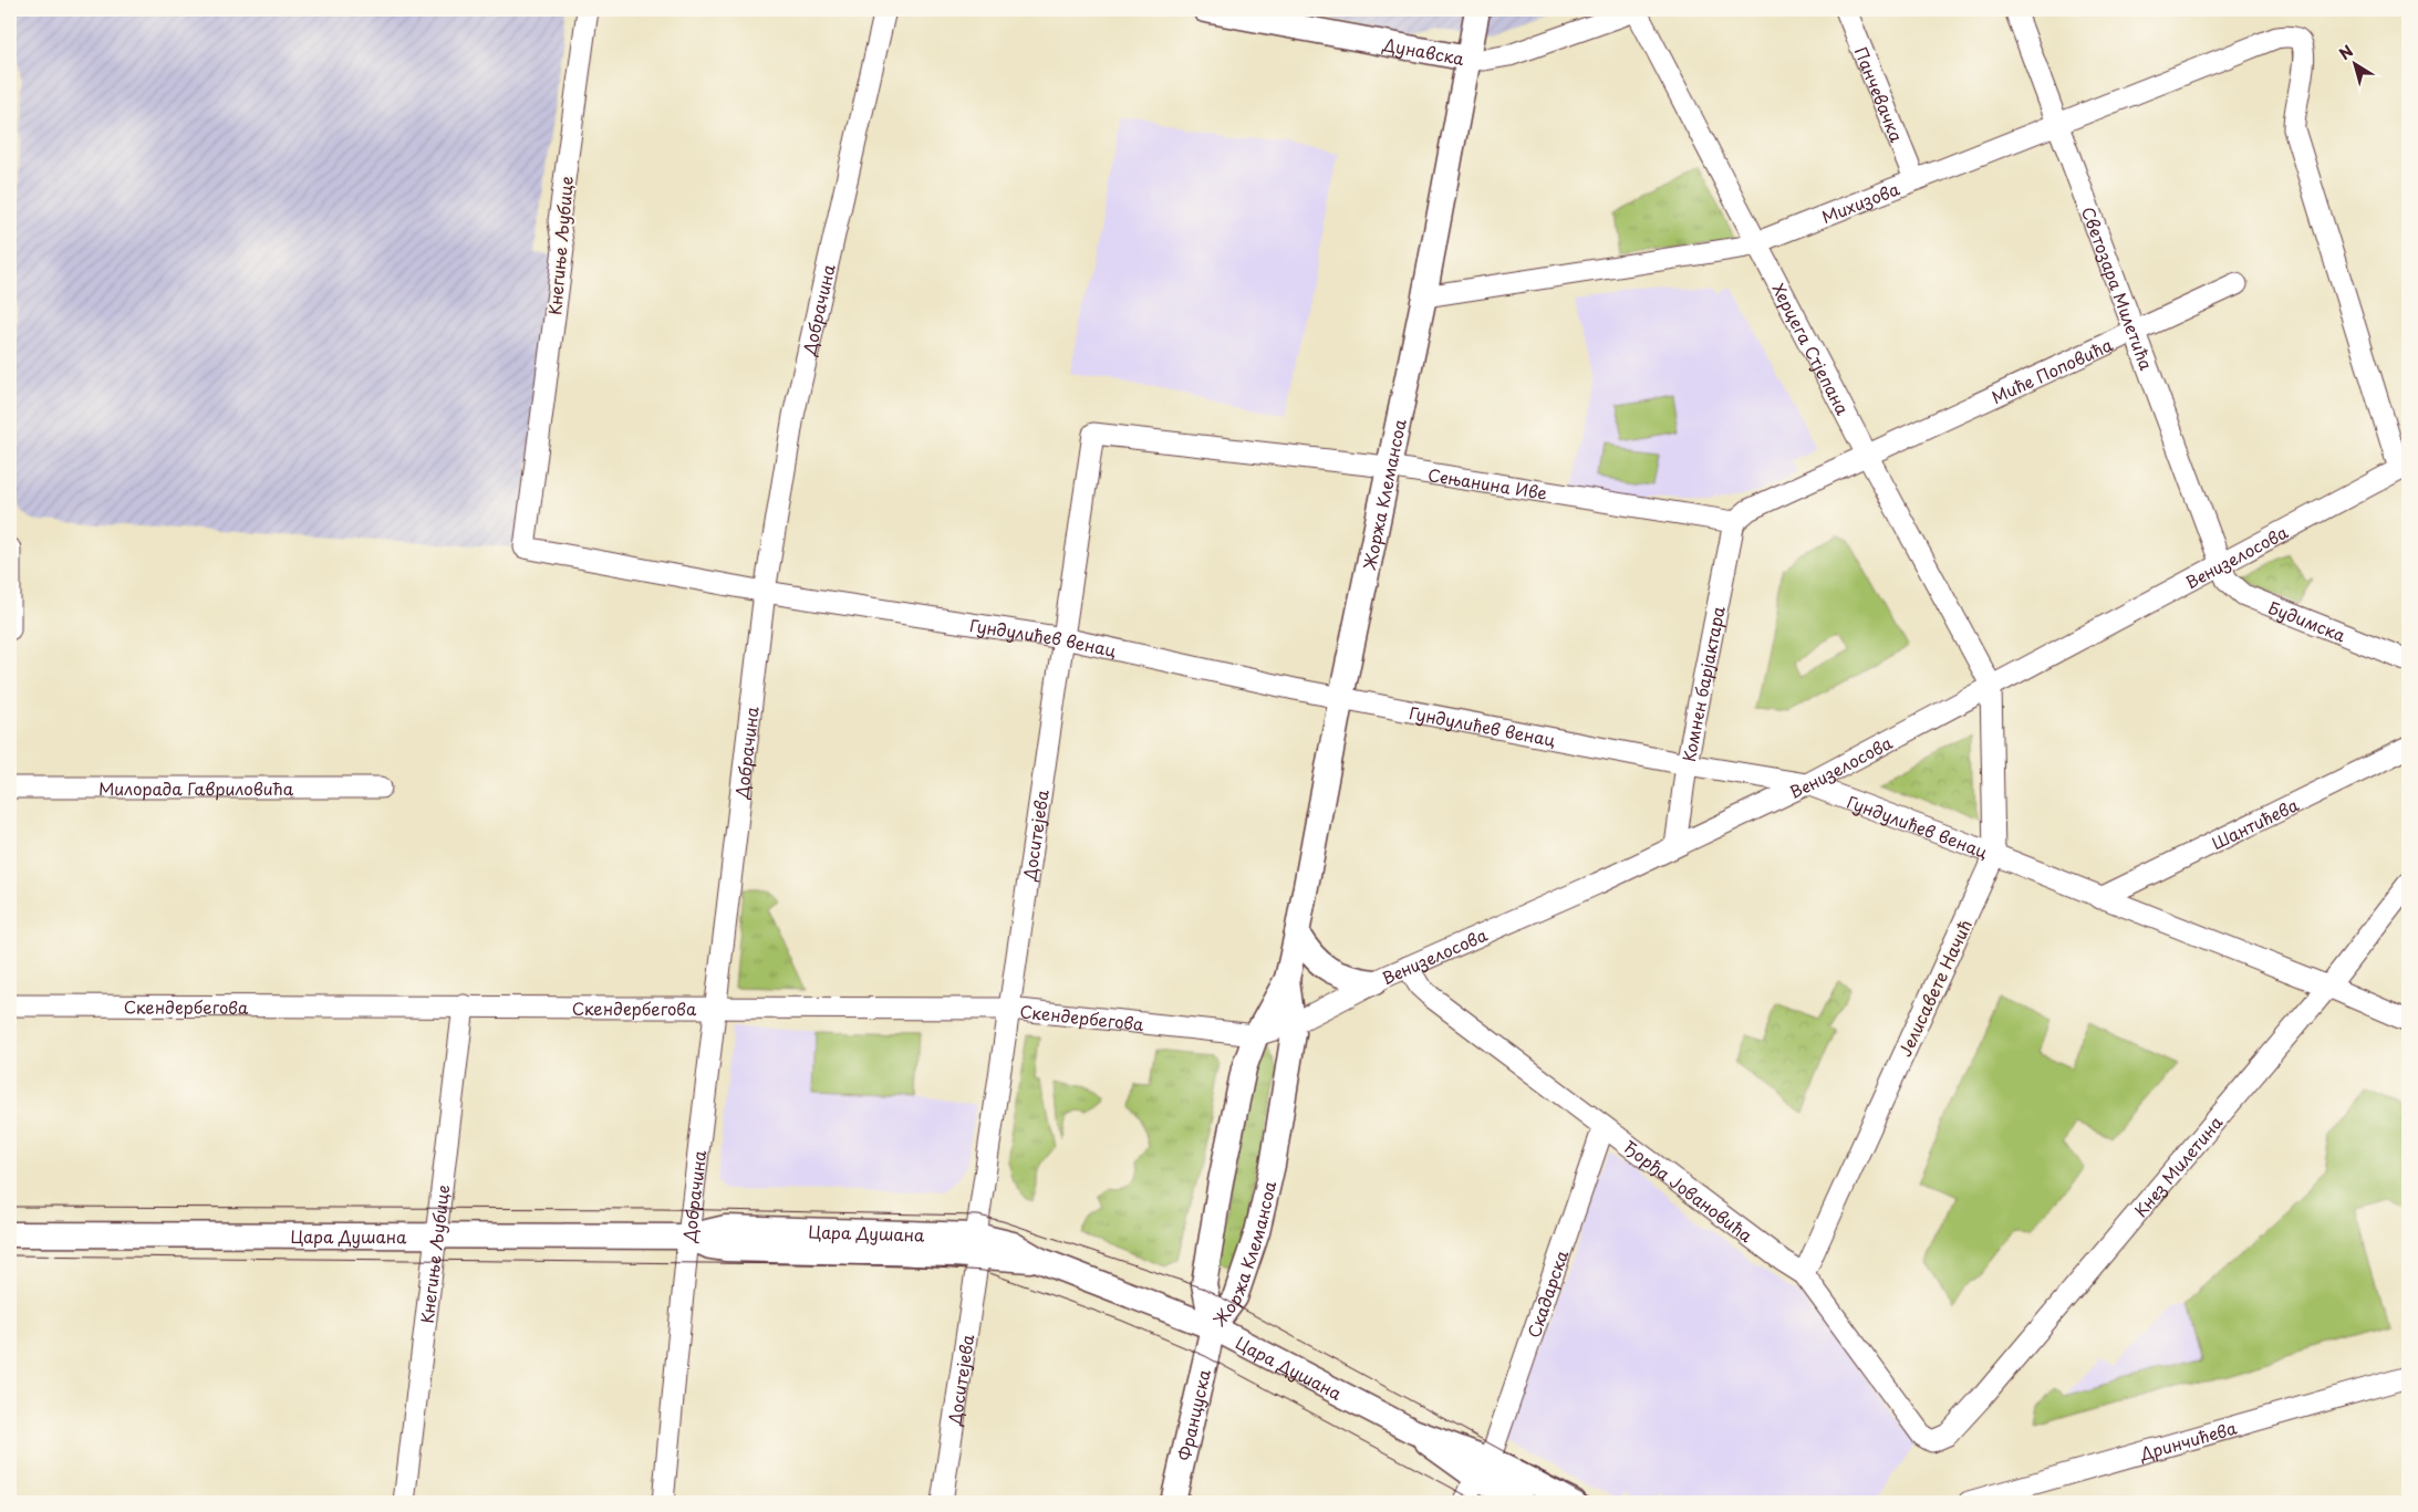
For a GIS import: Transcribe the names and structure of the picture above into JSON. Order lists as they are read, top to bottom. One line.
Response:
{"streets":{"main road":["Дунавска","Жоржа Клемансоа","Цара Душана","Француска"],"street":["Панчевачка","Михизова","Кнегиње Љубице","Светозара Милетића","Добрачина","Херцега Стјепана","Миће Поповића","Сењанина Иве","Венизелосова","Будимска","Гундулићев венац","Комнен барјактара","Милорада Гавриловића","Шантићева","Доситејева","Јелисавете Начић","Скендербегова","Кнез Милетина","Ђорђа Јовановића","Скадарска","Дринчићева"]},"crossings":[["Дунавска","Херцега Стјепана"],["Дунавска","Жоржа Клемансоа"],["Панчевачка","Михизова"],["Михизова","Светозара Милетића"],["Михизова","Херцега Стјепана"],["Михизова","Жоржа Клемансоа"],["Михизова","Венизелосова"],["Кнегиње Љубице","Гундулићев венац"],["Кнегиње Љубице","Скендербегова"],["Кнегиње Љубице","Цара Душана"],["Светозара Милетића","Миће Поповића"],["Светозара Милетића","Венизелосова"],["Светозара Милетића","Будимска"],["Добрачина","Гундулићев венац"],["Добрачина","Скендербегова"],["Добрачина","Цара Душана"],["Херцега Стјепана","Миће Поповића"],["Херцега Стјепана","Венизелосова"],["Херцега Стјепана","Јелисавете Начић"],["Сењанина Иве","Жоржа Клемансоа"],["Сењанина Иве","Комнен барјактара"],["Сењанина Иве","Доситејева"],["Жоржа Клемансоа","Венизелосова"],["Жоржа Клемансоа","Гундулићев венац"],["Жоржа Клемансоа","Скендербегова"],["Жоржа Клемансоа","Цара Душана"],["Жоржа Клемансоа","Француска"],["Венизелосова","Будимска"],["Венизелосова","Гундулићев венац"],["Венизелосова","Комнен барјактара"],["Венизелосова","Јелисавете Начић"],["Венизелосова","Скендербегова"],["Венизелосова","Ђорђа Јовановића"],["Гундулићев венац","Комнен барјактара"],["Гундулићев венац","Шантићева"],["Гундулићев венац","Доситејева"],["Гундулићев венац","Јелисавете Начић"],["Гундулићев венац","Кнез Милетина"],["Доситејева","Скендербегова"],["Доситејева","Цара Душана"],["Јелисавете Начић","Ђорђа Јовановића"],["Кнез Милетина","Ђорђа Јовановића"],["Ђорђа Јовановића","Скадарска"],["Цара Душана","Скадарска"],["Цара Душана","Француска"]],"north":"top left"}
